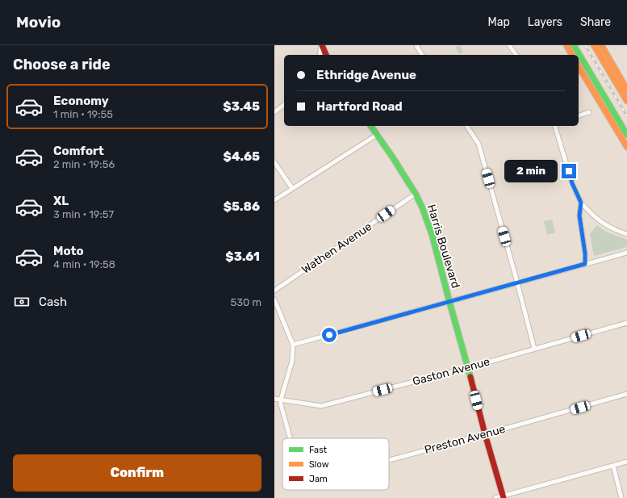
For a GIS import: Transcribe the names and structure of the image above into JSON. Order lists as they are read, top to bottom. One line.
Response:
{"streets":{"main road":["Harris Boulevard"],"street":["Wathen Avenue","Gaston Avenue","Preston Avenue"]},"crossings":[["Harris Boulevard","Wathen Avenue"],["Harris Boulevard","Gaston Avenue"],["Harris Boulevard","Preston Avenue"],["Gaston Avenue","Preston Avenue"]],"legend":["Fast","Slow","Jam"],"page":{"header":"Movio","nav":["Map","Layers","Share"],"heading":"Choose a ride","banner":["Ethridge Avenue","Hartford Road"],"list":[{"name":"Economy","note":"1 min · 19:55","value":"$3.45"},{"name":"Comfort","note":"2 min · 19:56","value":"$4.65"},{"name":"XL","note":"3 min · 19:57","value":"$5.86"},{"name":"Moto","note":"4 min · 19:58","value":"$3.61"}],"bubble":"2 min","pay":["Cash","530 m"],"buttons":"Confirm"}}
